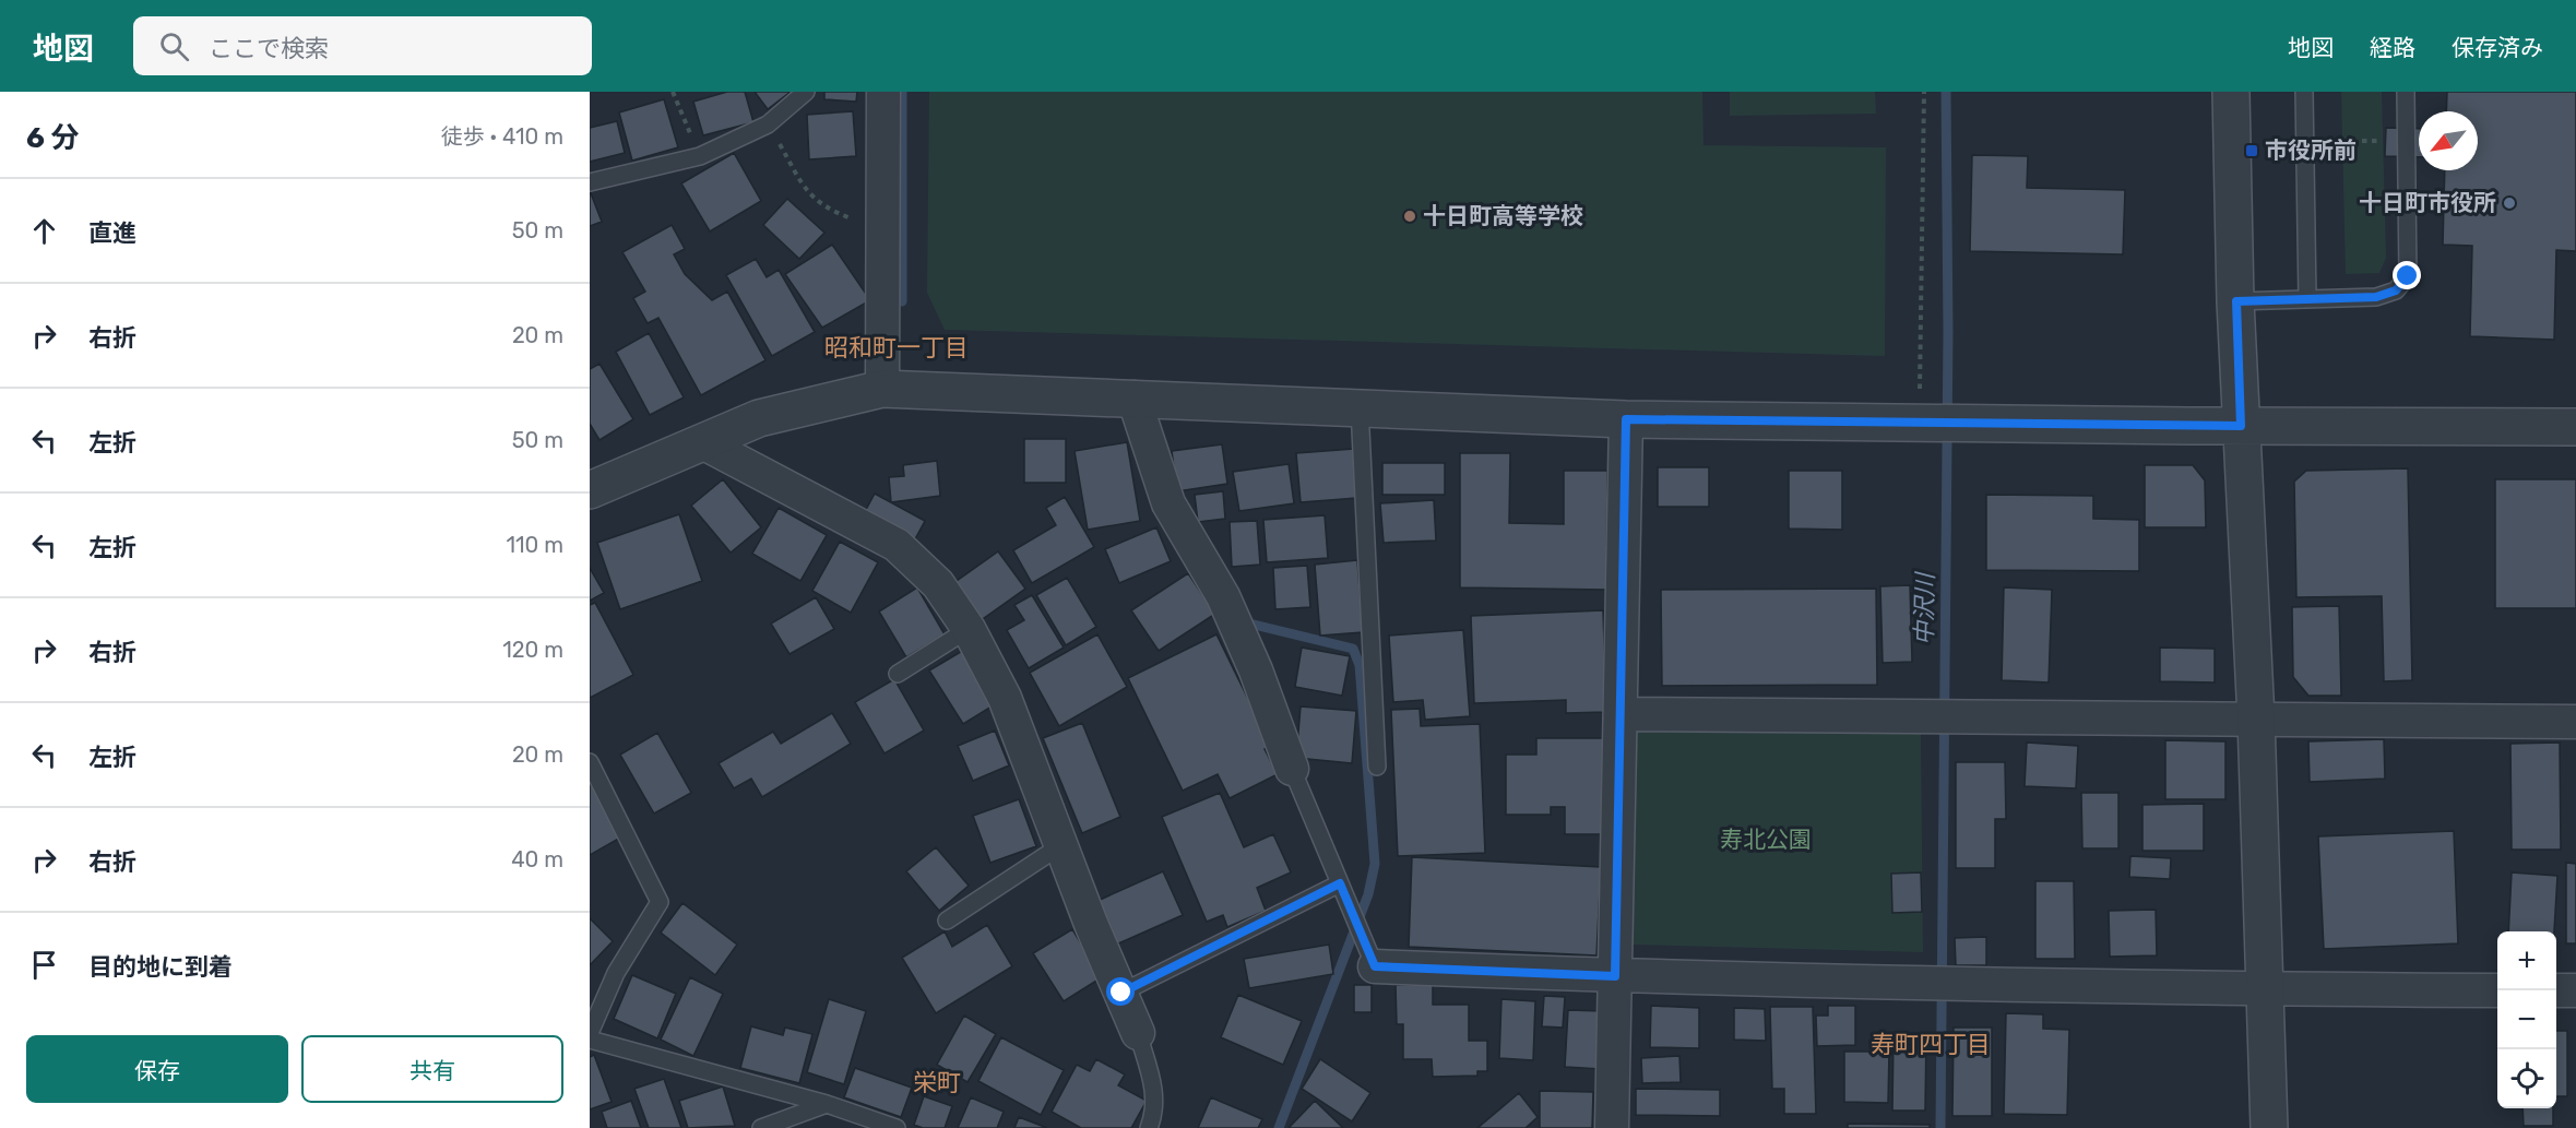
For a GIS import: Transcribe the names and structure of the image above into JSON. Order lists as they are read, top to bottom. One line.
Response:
{"districts":["昭和町一丁目","寿町四丁目","栄町"],"water":["中沢川"],"parks":["寿北公園"],"places":{"transit":["市役所前"],"other":["十日町市役所","十日町高等学校"]},"north":"bottom left","page":{"header":"地図","search":"ここで検索","nav":["地図","経路","保存済み"],"heading":["6 分","徒歩 · 410 m"],"list":[["直進","50 m"],["右折","20 m"],["左折","50 m"],["左折","110 m"],["右折","120 m"],["左折","20 m"],["右折","40 m"],"目的地に到着"],"map_buttons":["+","−"],"buttons":["保存","共有"]}}
